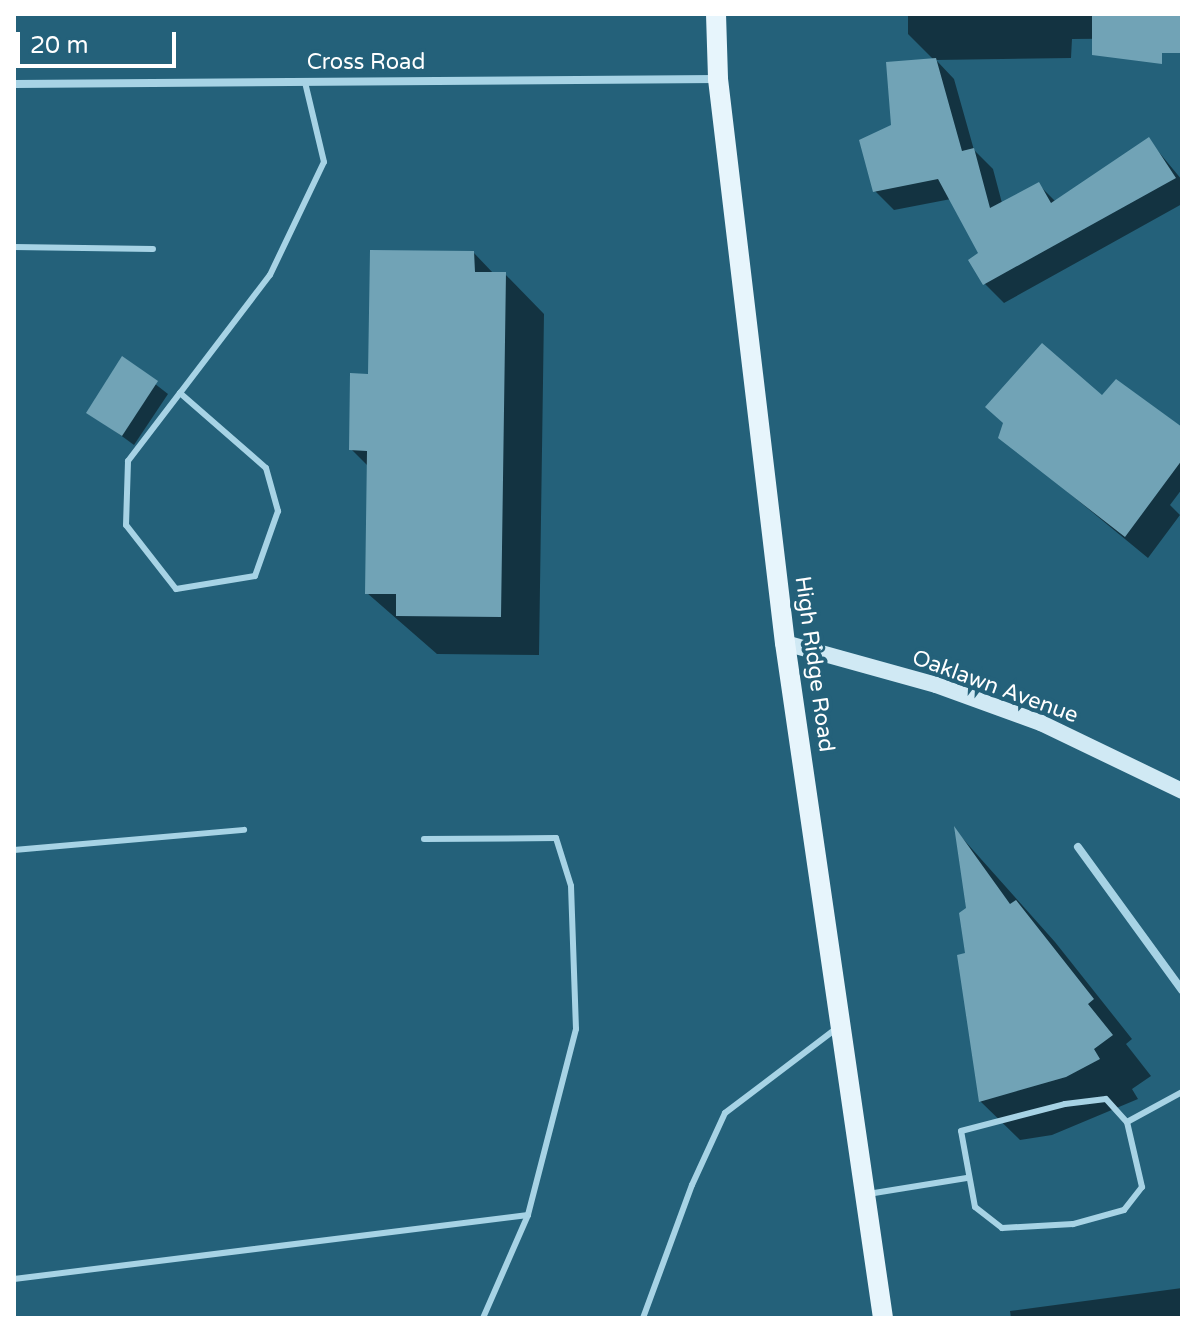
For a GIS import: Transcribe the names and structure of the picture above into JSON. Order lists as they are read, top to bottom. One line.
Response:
{"streets":{"main road":["High Ridge Road"],"street":["Cross Road","Oaklawn Avenue"]},"crossings":[["Cross Road","High Ridge Road"],["High Ridge Road","Oaklawn Avenue"]],"scale_bar":"20 m"}
